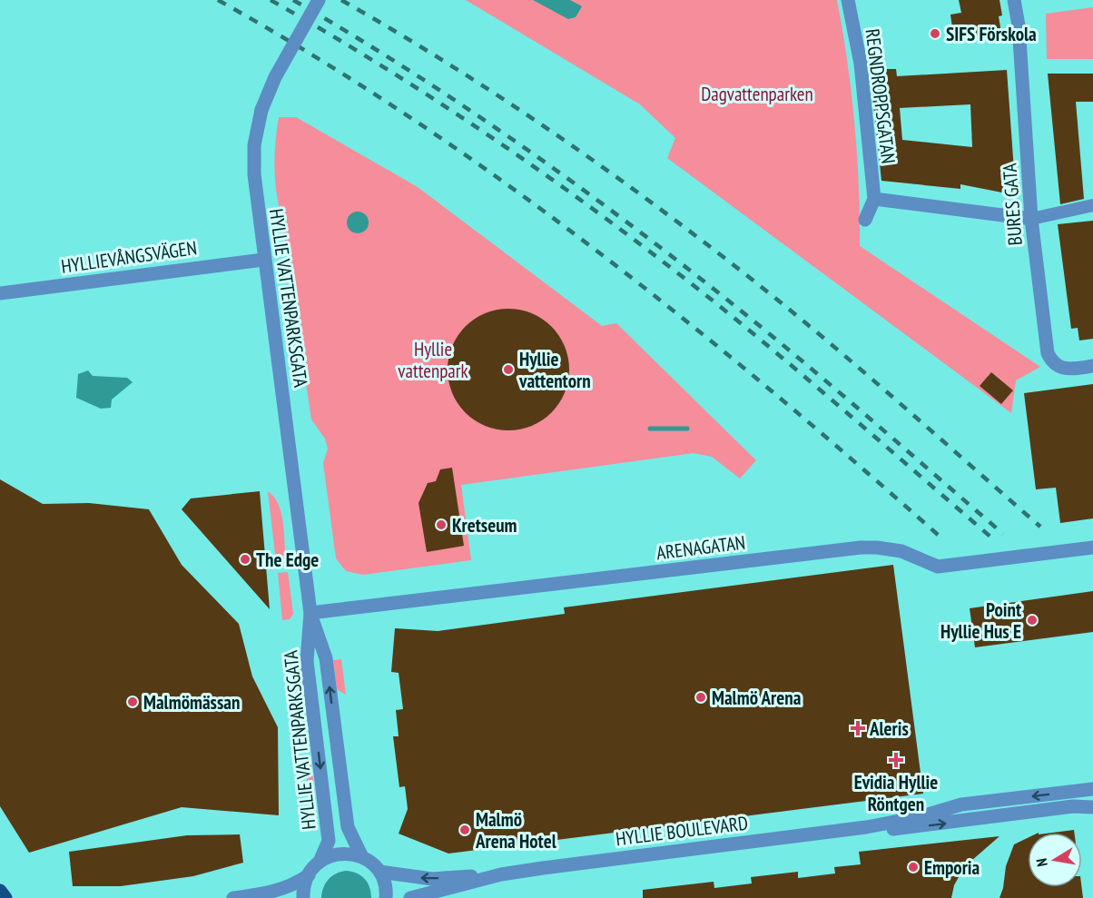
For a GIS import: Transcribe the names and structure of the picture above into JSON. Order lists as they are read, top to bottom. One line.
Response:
{"streets":{"street":["REGNDROPPSGATAN","BURES GATA","HYLLIEVÅNGSVÄGEN","HYLLIE VATTENPARKSGATA","ARENAGATAN","HYLLIE BOULEVARD"]},"crossings":[["HYLLIEVÅNGSVÄGEN","HYLLIE VATTENPARKSGATA"],["HYLLIE VATTENPARKSGATA","ARENAGATAN"]],"parks":["Dagvattenparken","Hyllie vattenpark"],"places":{"other":["SIFS Förskola","Hyllie vattentorn","Kretseum","The Edge","Point Hyllie Hus E","Malmö Arena","Malmömässan","Malmö Arena Hotel","Emporia"],"health":["Aleris","Evidia Hyllie Röntgen"]},"north":"left"}
